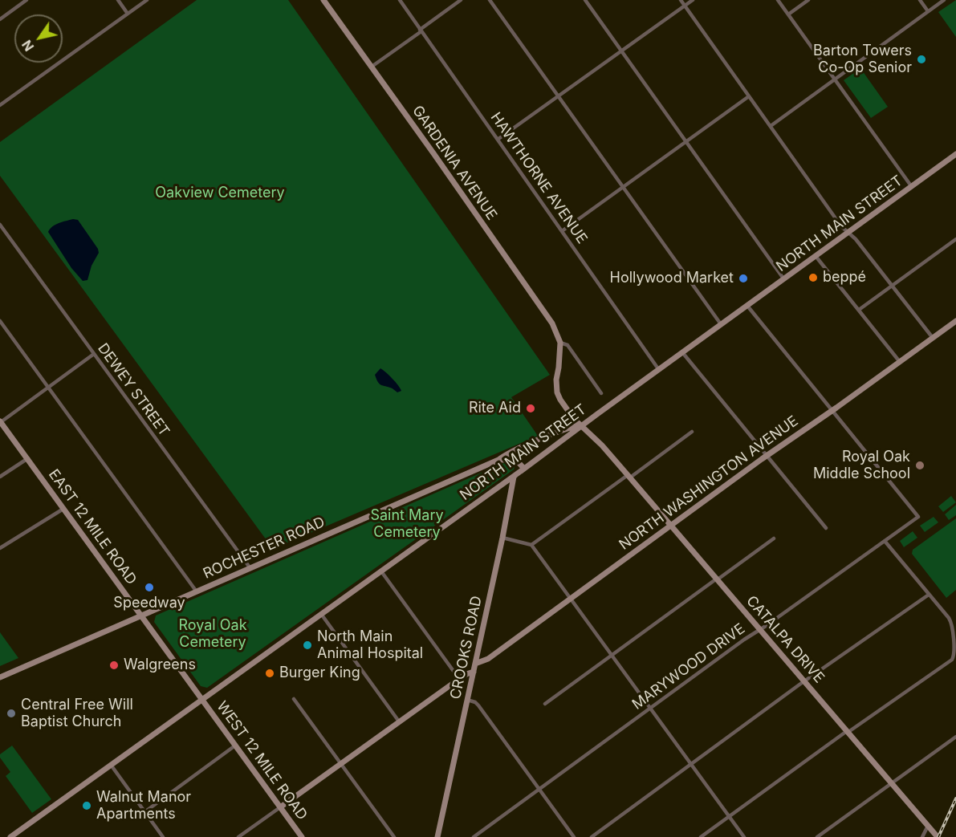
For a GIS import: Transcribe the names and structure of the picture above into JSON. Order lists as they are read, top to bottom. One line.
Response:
{"streets":{"main road":["GARDENIA AVENUE","NORTH MAIN STREET","NORTH WASHINGTON AVENUE","EAST 12 MILE ROAD","ROCHESTER ROAD","CATALPA DRIVE","CROOKS ROAD","WEST 12 MILE ROAD"],"street":["HAWTHORNE AVENUE","DEWEY STREET","MARYWOOD DRIVE"]},"crossings":[["GARDENIA AVENUE","NORTH MAIN STREET"],["GARDENIA AVENUE","ROCHESTER ROAD"],["GARDENIA AVENUE","CATALPA DRIVE"],["HAWTHORNE AVENUE","NORTH MAIN STREET"],["NORTH MAIN STREET","EAST 12 MILE ROAD"],["NORTH MAIN STREET","ROCHESTER ROAD"],["NORTH MAIN STREET","CROOKS ROAD"],["NORTH MAIN STREET","WEST 12 MILE ROAD"],["DEWEY STREET","ROCHESTER ROAD"],["NORTH WASHINGTON AVENUE","CATALPA DRIVE"],["NORTH WASHINGTON AVENUE","CROOKS ROAD"],["NORTH WASHINGTON AVENUE","MARYWOOD DRIVE"],["EAST 12 MILE ROAD","ROCHESTER ROAD"],["EAST 12 MILE ROAD","WEST 12 MILE ROAD"],["CATALPA DRIVE","MARYWOOD DRIVE"]],"parks":["Oakview Cemetery","Saint Mary Cemetery","Royal Oak Cemetery"],"places":["Barton Towers Co-Op Senior","beppé","Hollywood Market","Rite Aid","Royal Oak Middle School","Speedway","North Main Animal Hospital","Walgreens","Burger King","Central Free Will Baptist Church","Walnut Manor Apartments"],"north":"bottom left"}
